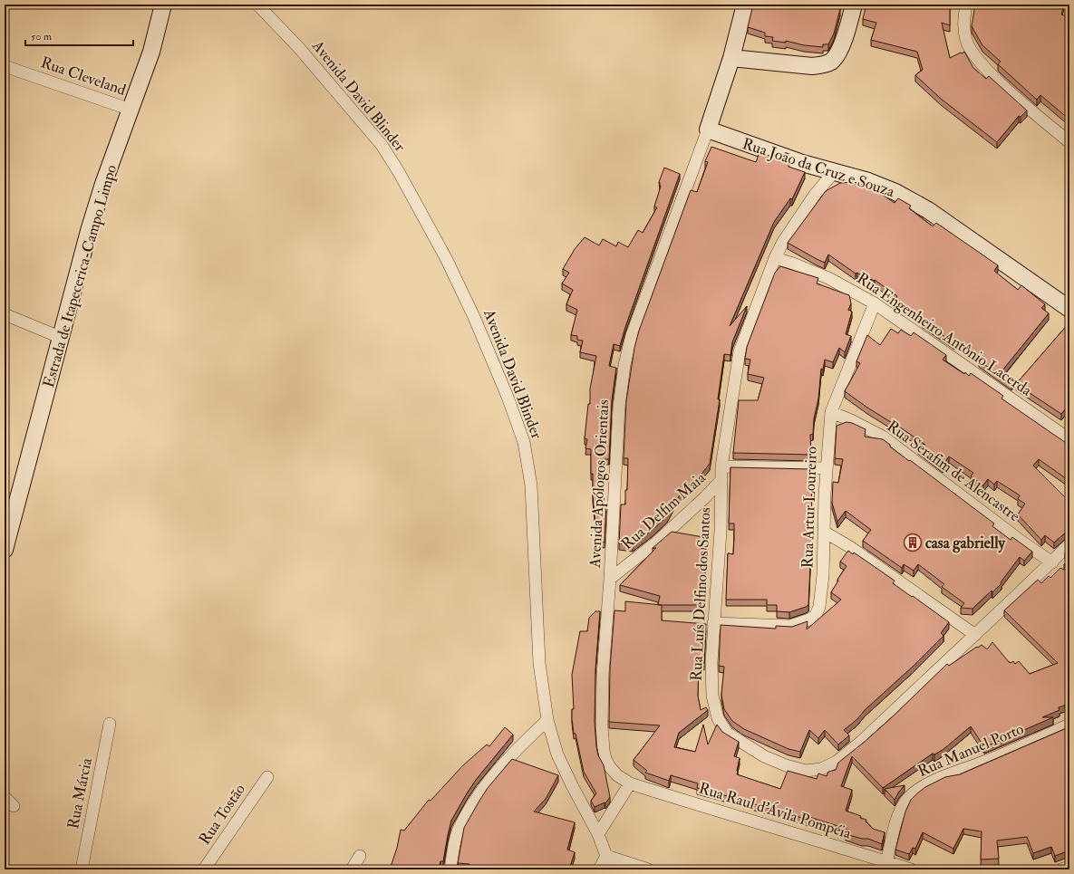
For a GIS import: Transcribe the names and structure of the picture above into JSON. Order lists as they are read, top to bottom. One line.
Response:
{"streets":{"main road":["Rua João da Cruz e Souza","Estrada de Itapecerica-Campo Limpo"],"street":["Rua Cleveland","Avenida David Blinder","Rua Engenheiro Antônio Lacerda","Rua Serafim de Alencastre","Avenida Apólogos Orientais","Rua Artur Loureiro","Rua Delfim Maia","Rua Luís Delfino dos Santos","Rua Manuel Porto","Rua Márcia","Rua Raul d'Ávila Pompéia","Rua Tostão"]},"crossings":[["Rua Cleveland","Estrada de Itapecerica-Campo Limpo"],["Rua João da Cruz e Souza","Avenida Apólogos Orientais"],["Rua João da Cruz e Souza","Rua Luís Delfino dos Santos"],["Rua Engenheiro Antônio Lacerda","Rua Artur Loureiro"],["Rua Engenheiro Antônio Lacerda","Rua Luís Delfino dos Santos"],["Rua Serafim de Alencastre","Rua Artur Loureiro"],["Rua Serafim de Alencastre","Rua Luís Delfino dos Santos"],["Avenida Apólogos Orientais","Rua Delfim Maia"],["Avenida Apólogos Orientais","Rua Raul d'Ávila Pompéia"],["Rua Artur Loureiro","Rua Luís Delfino dos Santos"],["Rua Delfim Maia","Rua Luís Delfino dos Santos"],["Rua Manuel Porto","Rua Raul d'Ávila Pompéia"]],"places":{"building":["casa gabrielly"]},"scale_bar":"50 m"}
